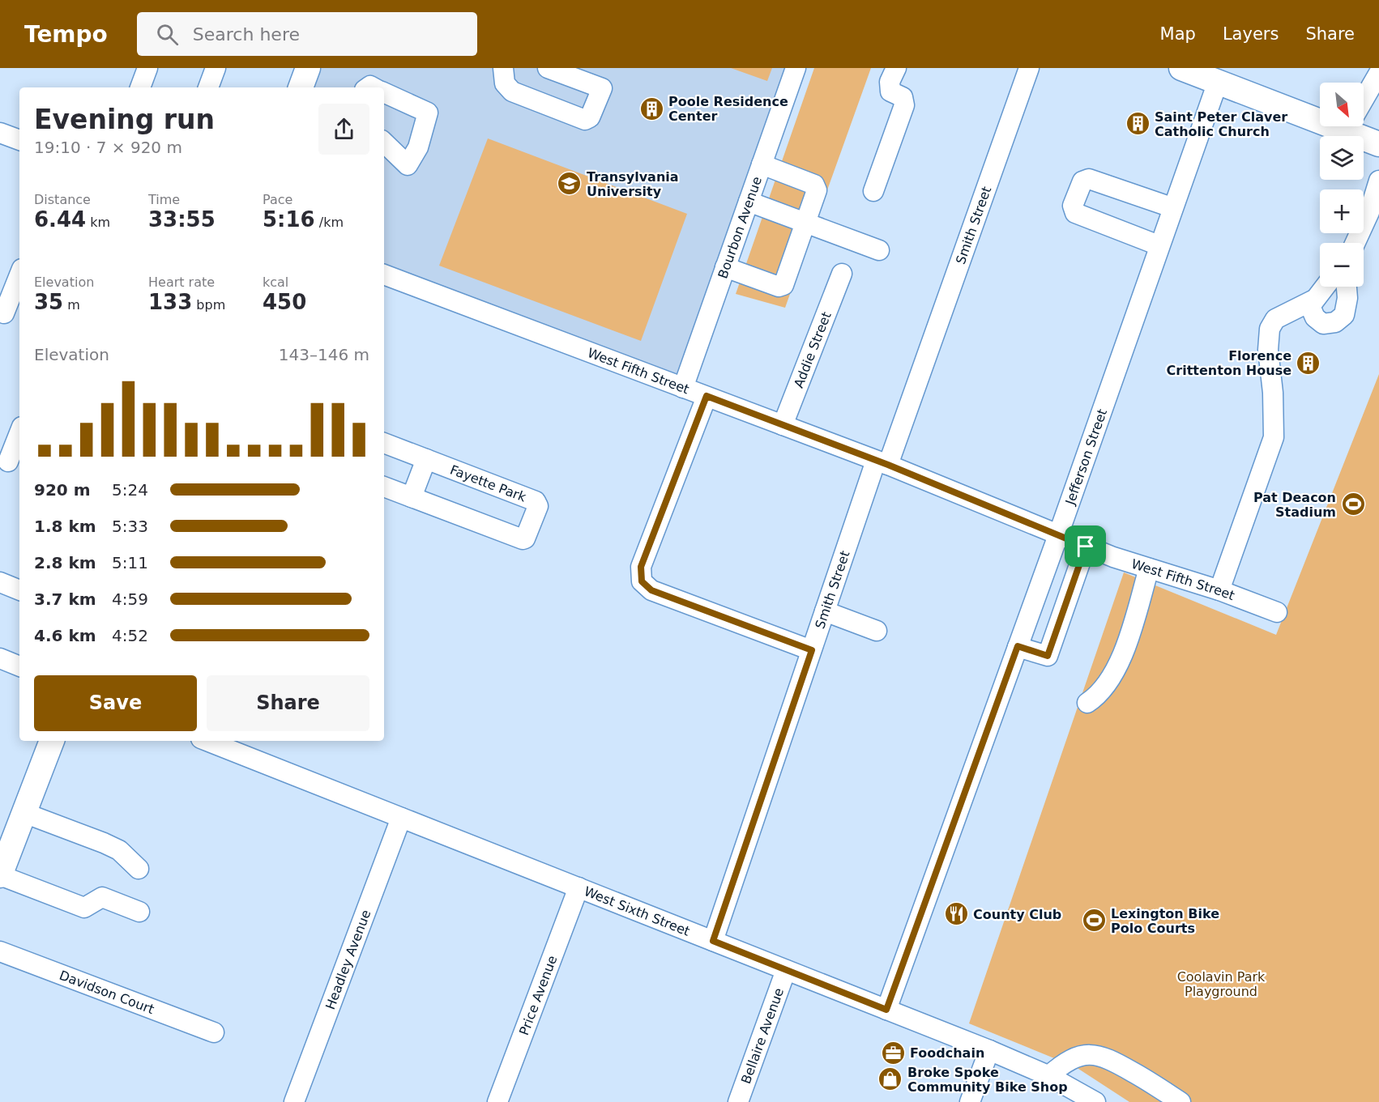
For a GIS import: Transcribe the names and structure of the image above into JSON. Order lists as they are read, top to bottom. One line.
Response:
{"streets":{"street":["Smith Street","Bourbon Avenue","Addie Street","West Fifth Street","Jefferson Street","Fayette Park","West Sixth Street","Headley Avenue","Davidson Court","Price Avenue","Bellaire Avenue"]},"crossings":[["Smith Street","West Fifth Street"],["Smith Street","West Sixth Street"],["Bourbon Avenue","West Fifth Street"],["Addie Street","West Fifth Street"],["West Fifth Street","Jefferson Street"],["Jefferson Street","West Sixth Street"],["West Sixth Street","Headley Avenue"],["West Sixth Street","Price Avenue"],["West Sixth Street","Bellaire Avenue"]],"parks":["Coolavin Park Playground"],"places":{"building":["Poole Residence Center","Saint Peter Claver Catholic Church","Florence Crittenton House"],"school or university":["Transylvania University"],"sports":["Pat Deacon Stadium","Lexington Bike Polo Courts"],"restaurant":["County Club"],"office":["Foodchain"],"shop":["Broke Spoke Community Bike Shop"]},"north":"bottom right","page":{"header":"Tempo","search":"Search here","nav":["Map","Layers","Share"],"map_buttons":["+","−"],"heading":["Evening run","19:10 · 7 × 920 m"],"stats":[["Distance","6.44 km"],["Time","33:55"],["Pace","5:16 /km"],["Elevation","35 m"],["Heart rate","133 bpm"],["kcal","450"]],"chart":["Elevation","143–146 m"],"list":[{"name":"920 m","note":"5:24"},{"name":"1.8 km","note":"5:33"},{"name":"2.8 km","note":"5:11"},{"name":"3.7 km","note":"4:59"},{"name":"4.6 km","note":"4:52"}],"buttons":["Save","Share"]}}
